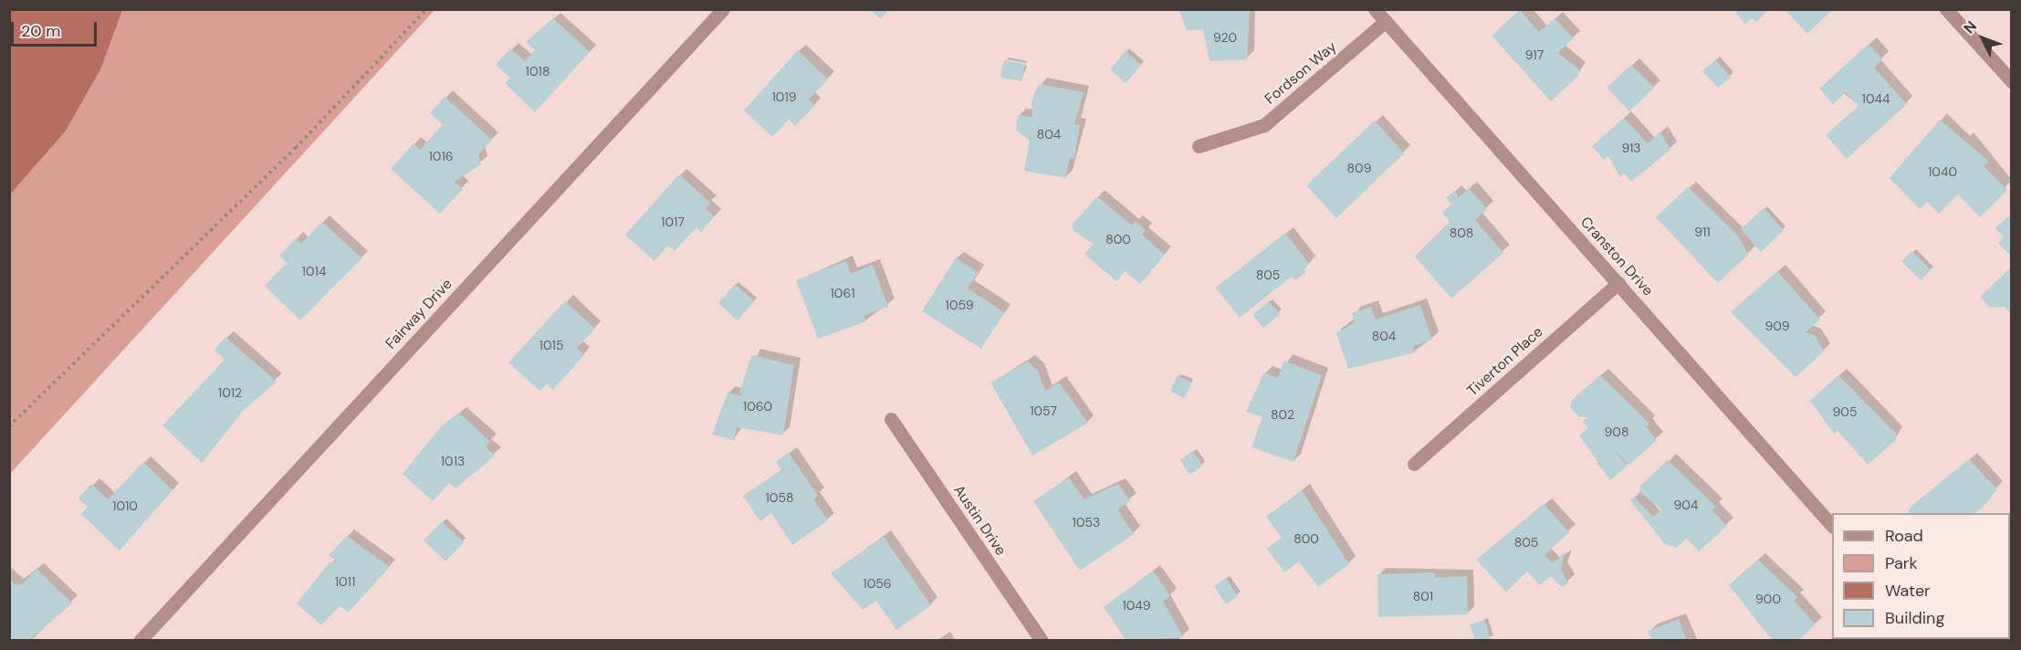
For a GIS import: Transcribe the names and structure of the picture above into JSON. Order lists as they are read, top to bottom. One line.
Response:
{"streets":{"street":["Fordson Way","Cranston Drive","Fairway Drive","Tiverton Place","Austin Drive"]},"crossings":[["Fordson Way","Cranston Drive"],["Cranston Drive","Tiverton Place"]],"house_numbers":["920","917","1018","1019","1044","804","913","1016","809","1040","1017","911","808","800","1014","805","1061","1059","909","804","1015","1012","1060","1057","905","802","908","1013","1058","904","1010","1053","800","805","1011","1056","801","900","1049"],"legend":["Road","Park","Water","Building"],"scale_bar":"20 m","north":"top left"}
